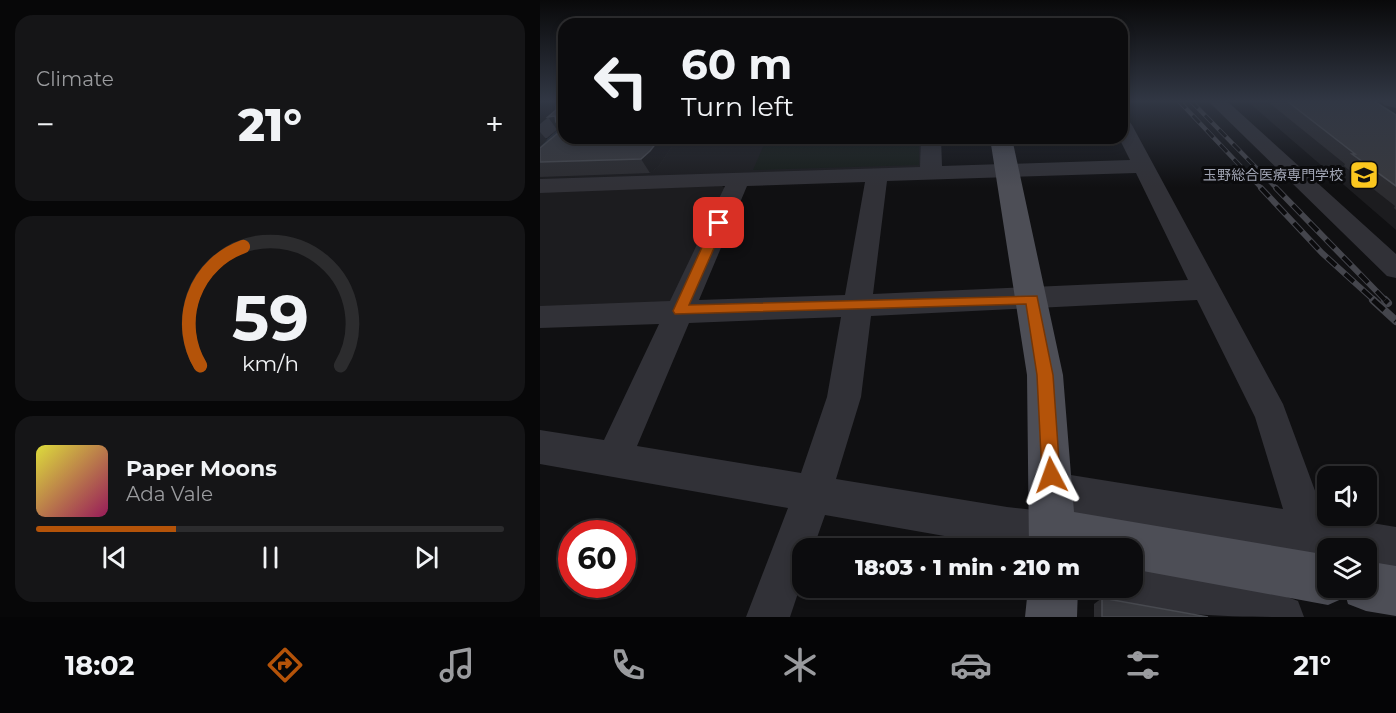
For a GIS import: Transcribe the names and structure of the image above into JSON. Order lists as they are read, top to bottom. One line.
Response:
{"places":{"school or university":["玉野総合医療専門学校"]},"page":{"tile":"Climate","turn":["60 m","Turn left"],"heat":["−","21°","+"],"song":["Paper Moons","Ada Vale"],"limit":"60","trip":"18:03 · 1 min · 210 m","tabs":["18:02","21°"],"gauge":["59","km/h"]}}
